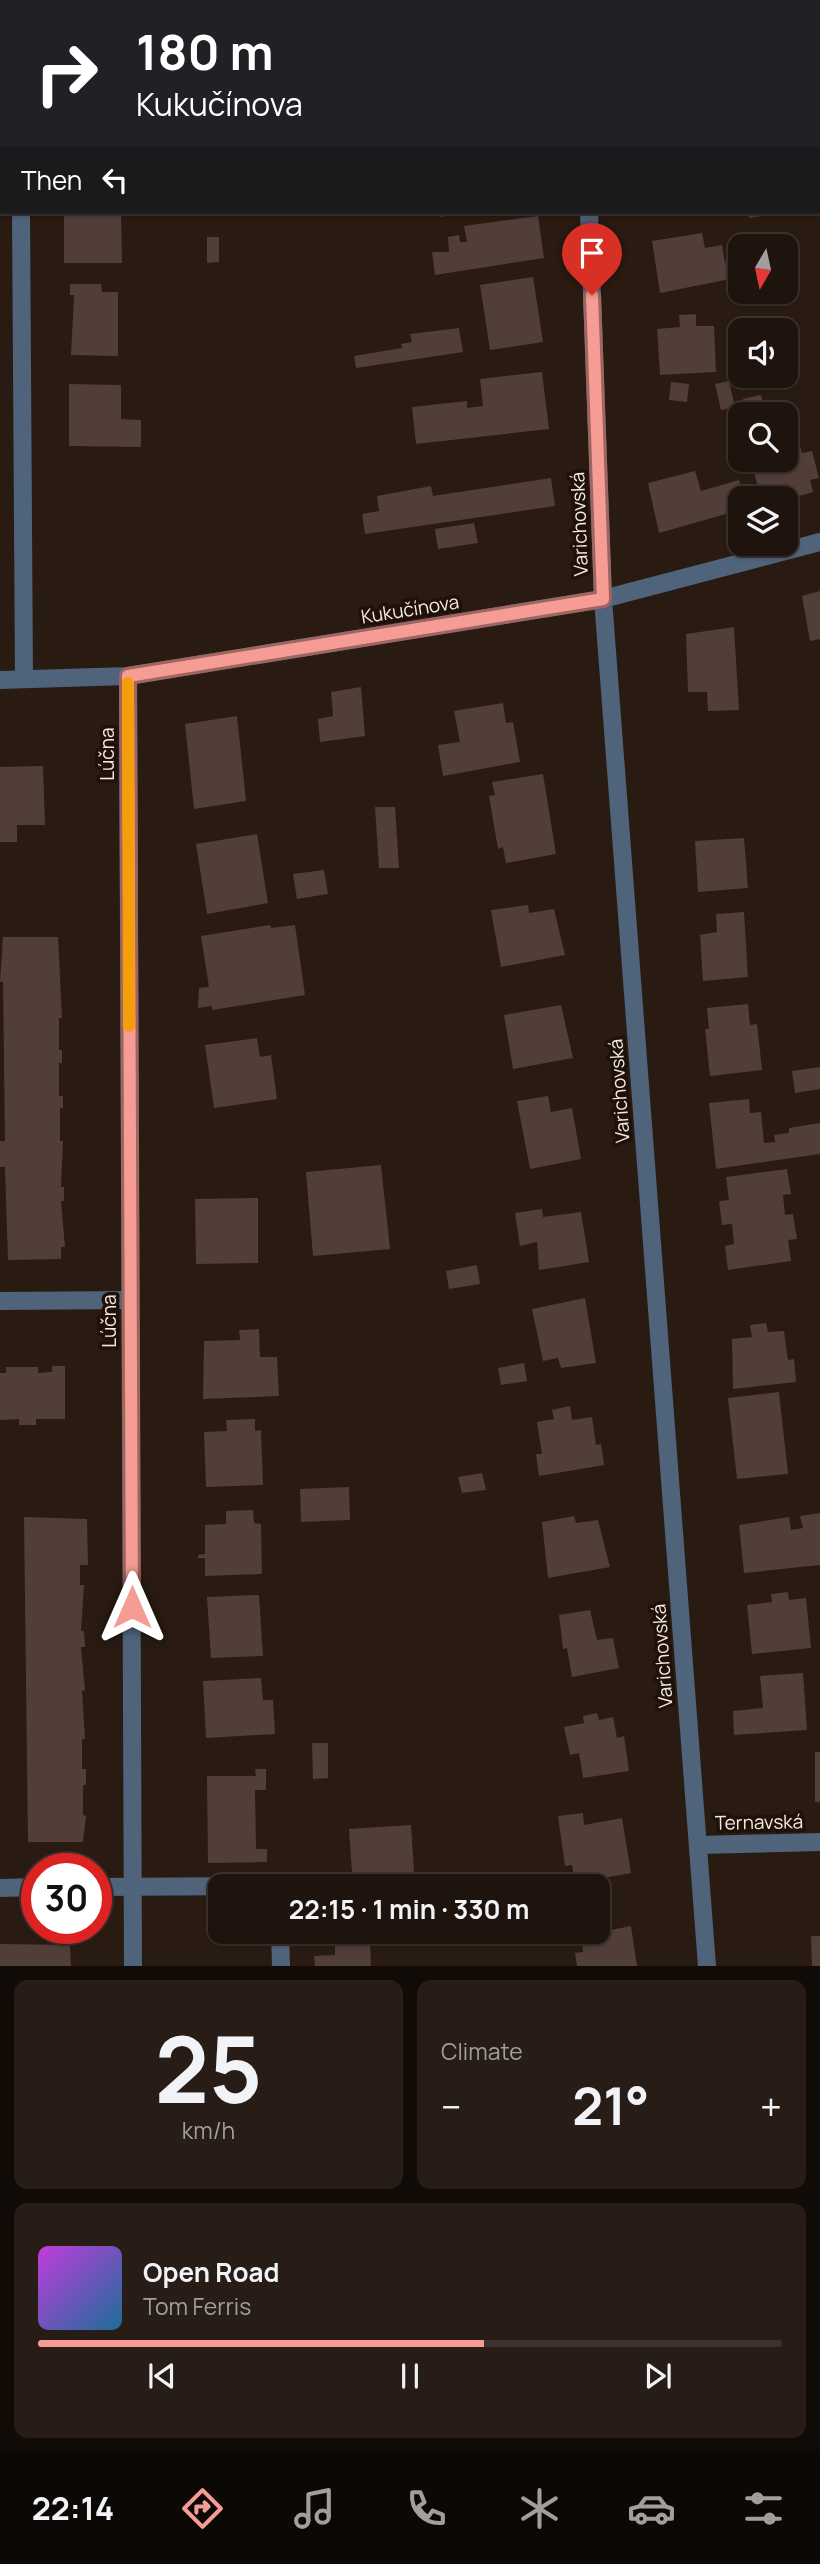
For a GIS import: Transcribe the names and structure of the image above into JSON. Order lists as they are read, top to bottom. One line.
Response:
{"streets":{"street":["Varichovská","Kukučínova","Lúčna","Ternavská"]},"crossings":[["Varichovská","Kukučínova"],["Varichovská","Ternavská"],["Kukučínova","Lúčna"]],"north":"bottom","page":{"turn":["180 m","Kukučínova"],"then":"Then","limit":"30","trip":"22:15 · 1 min · 330 m","tile":[["25","km/h"],"Climate"],"heat":["−","21°","+"],"song":["Open Road","Tom Ferris"],"tabs":"22:14"}}
